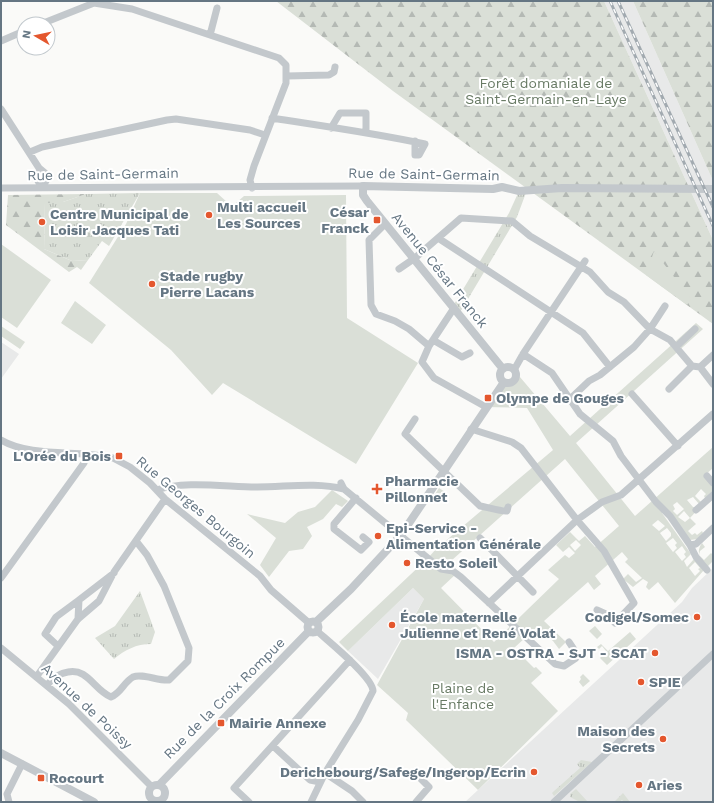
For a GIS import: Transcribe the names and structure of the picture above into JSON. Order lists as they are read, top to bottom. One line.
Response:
{"streets":{"street":["Rue de Saint-Germain","Avenue César Franck","Rue Georges Bourgoin","Rue de la Croix Rompue","Avenue de Poissy"]},"crossings":[["Rue de Saint-Germain","Avenue César Franck"],["Avenue César Franck","Rue de la Croix Rompue"],["Rue Georges Bourgoin","Rue de la Croix Rompue"],["Rue de la Croix Rompue","Avenue de Poissy"]],"parks":["Forêt domaniale de Saint-Germain-en-Laye","Plaine de l'Enfance"],"places":{"other":["Multi accueil Les Sources","Centre Municipal de Loisir Jacques Tati","Stade rugby Pierre Lacans","Epi-Service - Alimentation Générale","Resto Soleil","Codigel/Somec","École maternelle Julienne et René Volat","ISMA - OSTRA - SJT - SCAT","SPIE","Maison des Secrets","Derichebourg/Safege/Ingerop/Ecrin","Aries"],"transit":["César Franck","Olympe de Gouges","L'Orée du Bois","Mairie Annexe","Rocourt"],"health":["Pharmacie Pillonnet"]},"north":"left"}
